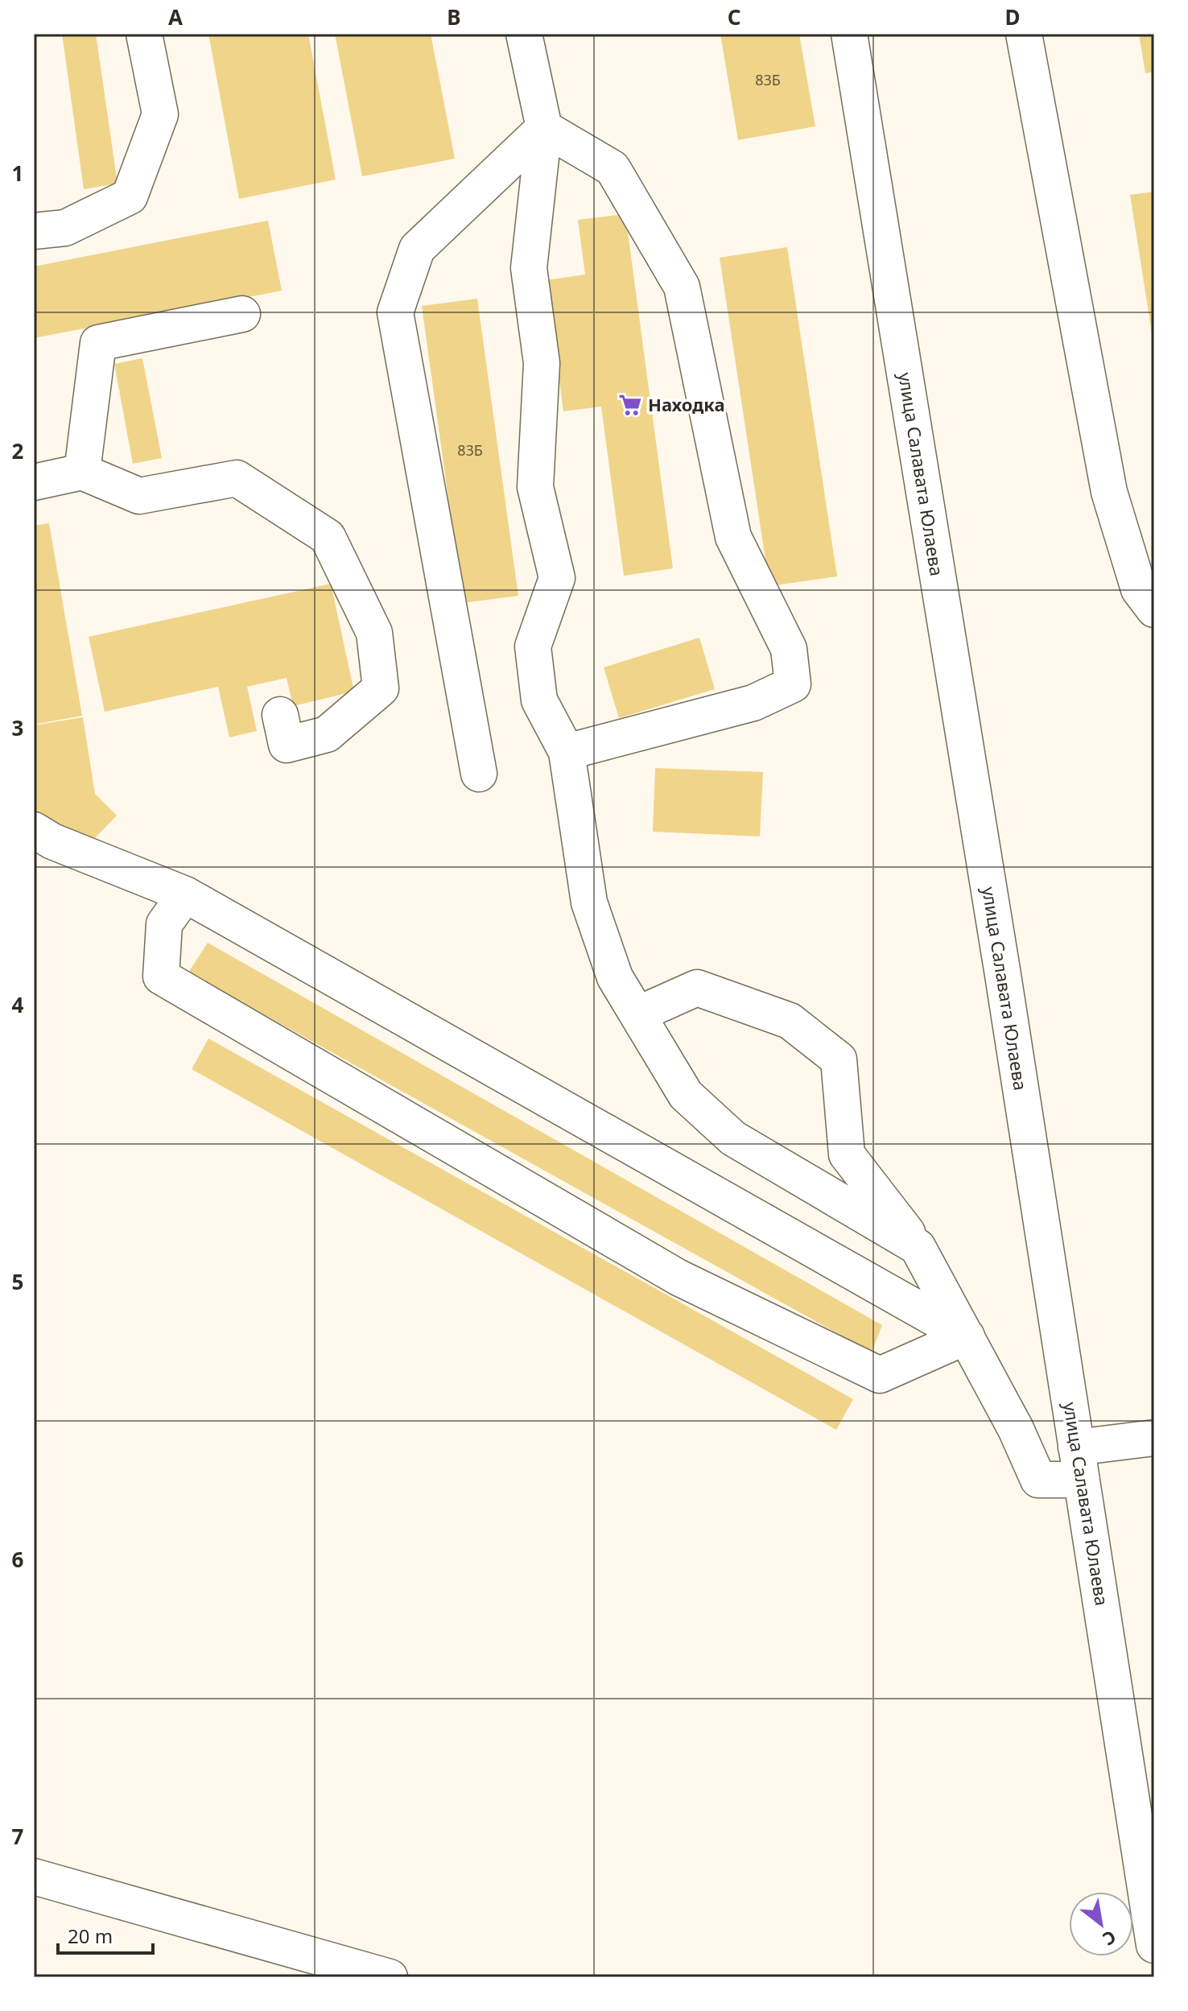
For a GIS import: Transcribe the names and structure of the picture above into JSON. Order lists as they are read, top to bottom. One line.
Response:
{"streets":{"street":["улица Салавата Юлаева"]},"places":{"supermarket":["Находка"]},"house_numbers":["83Б","83Б"],"scale_bar":"20 m","north":"bottom right","grid":{"columns":["A","B","C","D"],"rows":["1","2","3","4","5","6","7"]}}
